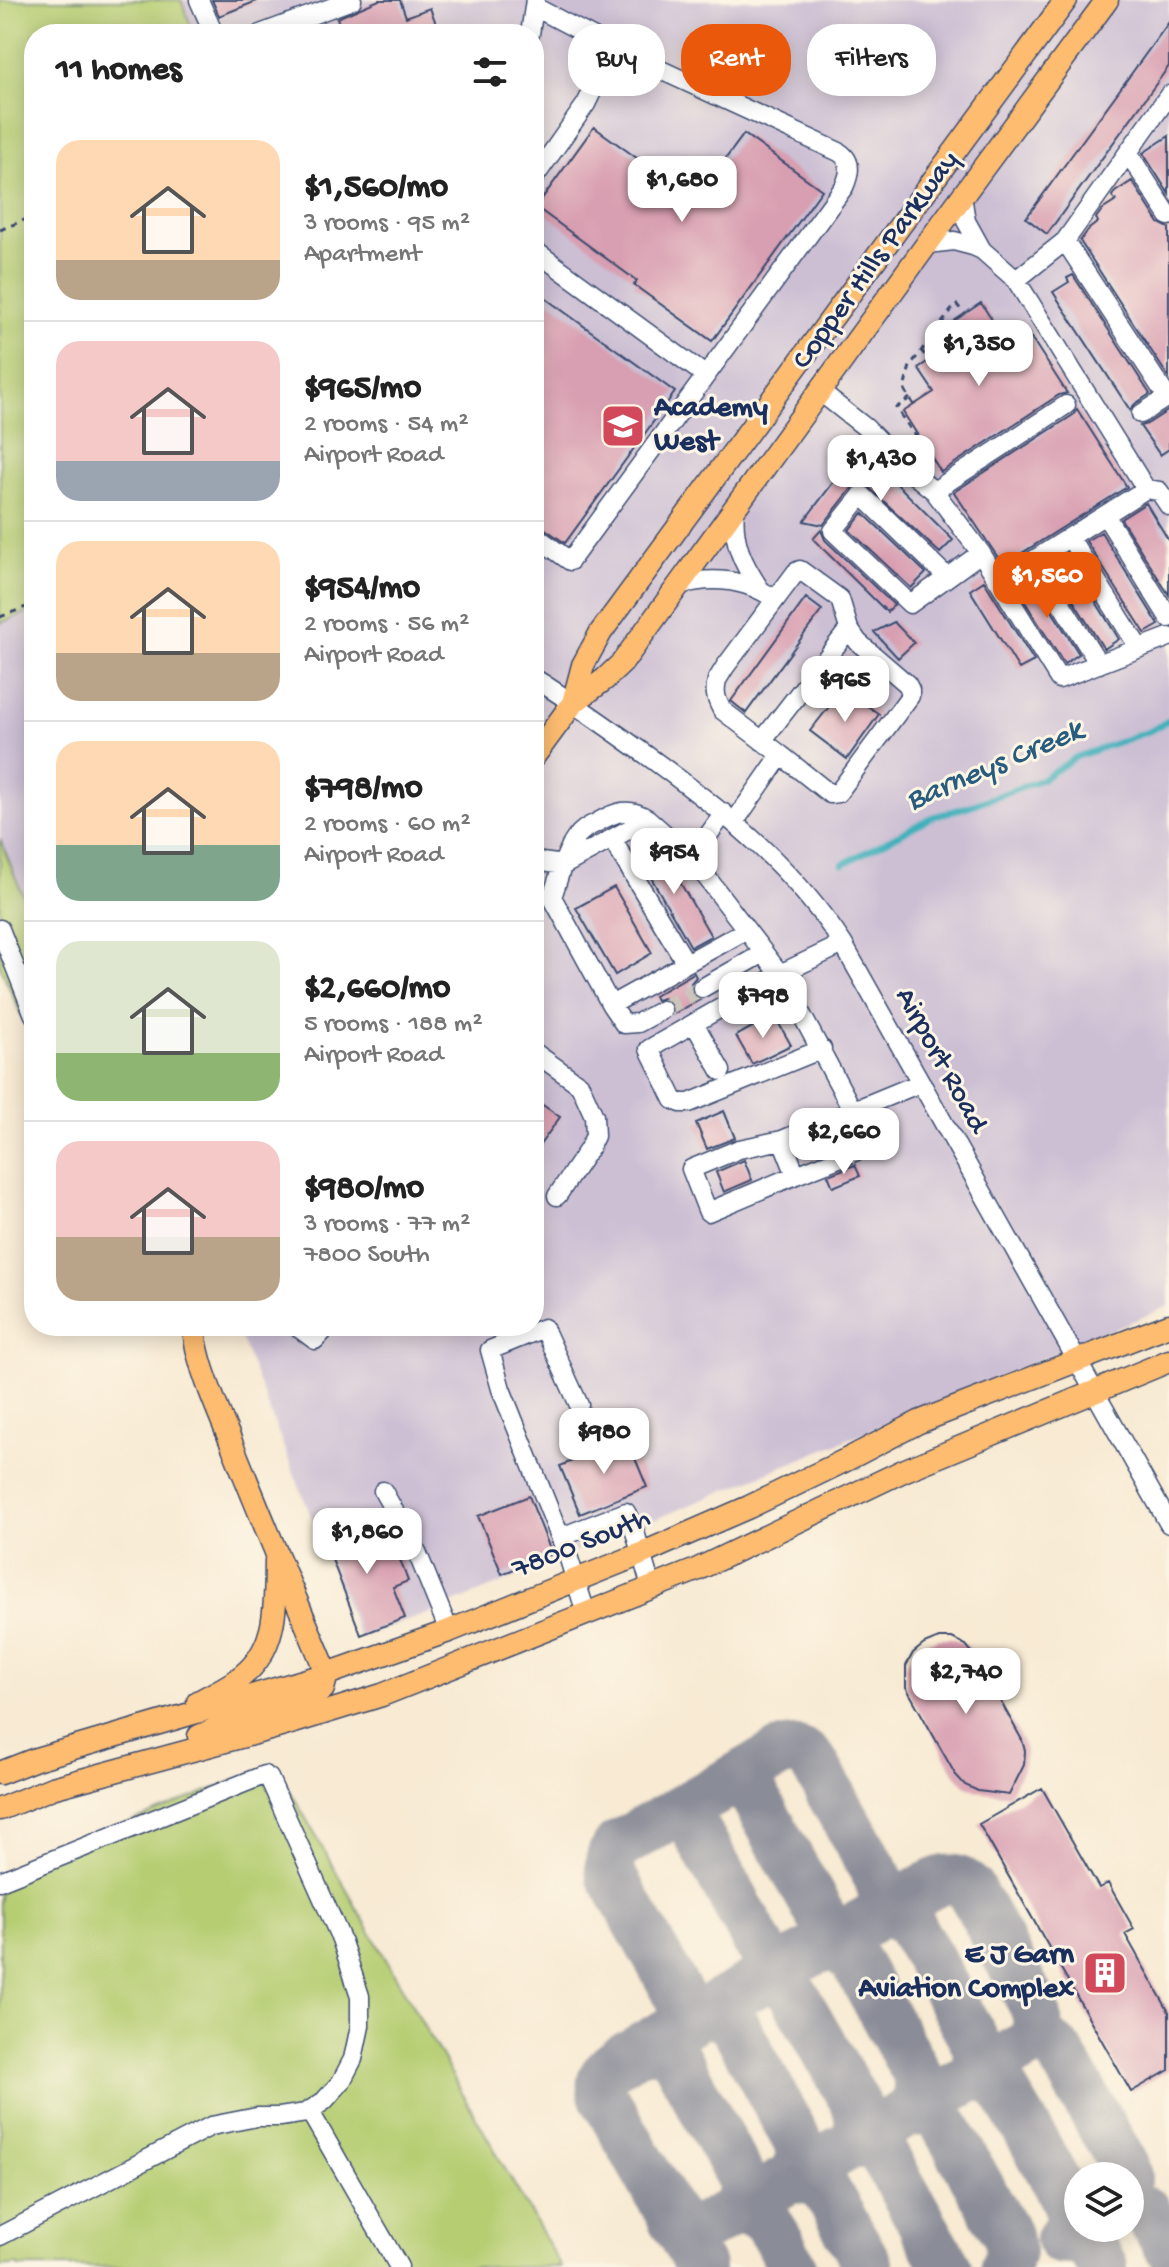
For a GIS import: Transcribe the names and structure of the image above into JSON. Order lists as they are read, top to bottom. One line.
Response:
{"streets":{"main road":["Copper Hills Parkway","7800 South"],"street":["Airport Road"]},"crossings":[["Copper Hills Parkway","Airport Road"],["Airport Road","7800 South"]],"water":["Barneys Creek"],"places":{"school or university":["Academy West"],"building":["E J Garn Aviation Complex"]},"page":{"chip":["Buy","Rent","Filters"],"heading":"11 homes","list":[{"name":"$1,560/mo","note":"3 rooms · 95 m² · Apartment"},{"name":"$965/mo","note":"2 rooms · 54 m² · Airport Road"},{"name":"$954/mo","note":"2 rooms · 56 m² · Airport Road"},{"name":"$798/mo","note":"2 rooms · 60 m² · Airport Road"},{"name":"$2,660/mo","note":"5 rooms · 188 m² · Airport Road"},{"name":"$980/mo","note":"3 rooms · 77 m² · 7800 South"}],"price":["$1,680","$1,350","$1,430","$1,560","$965","$954","$798","$2,660","$980","$1,860","$2,740"]}}
